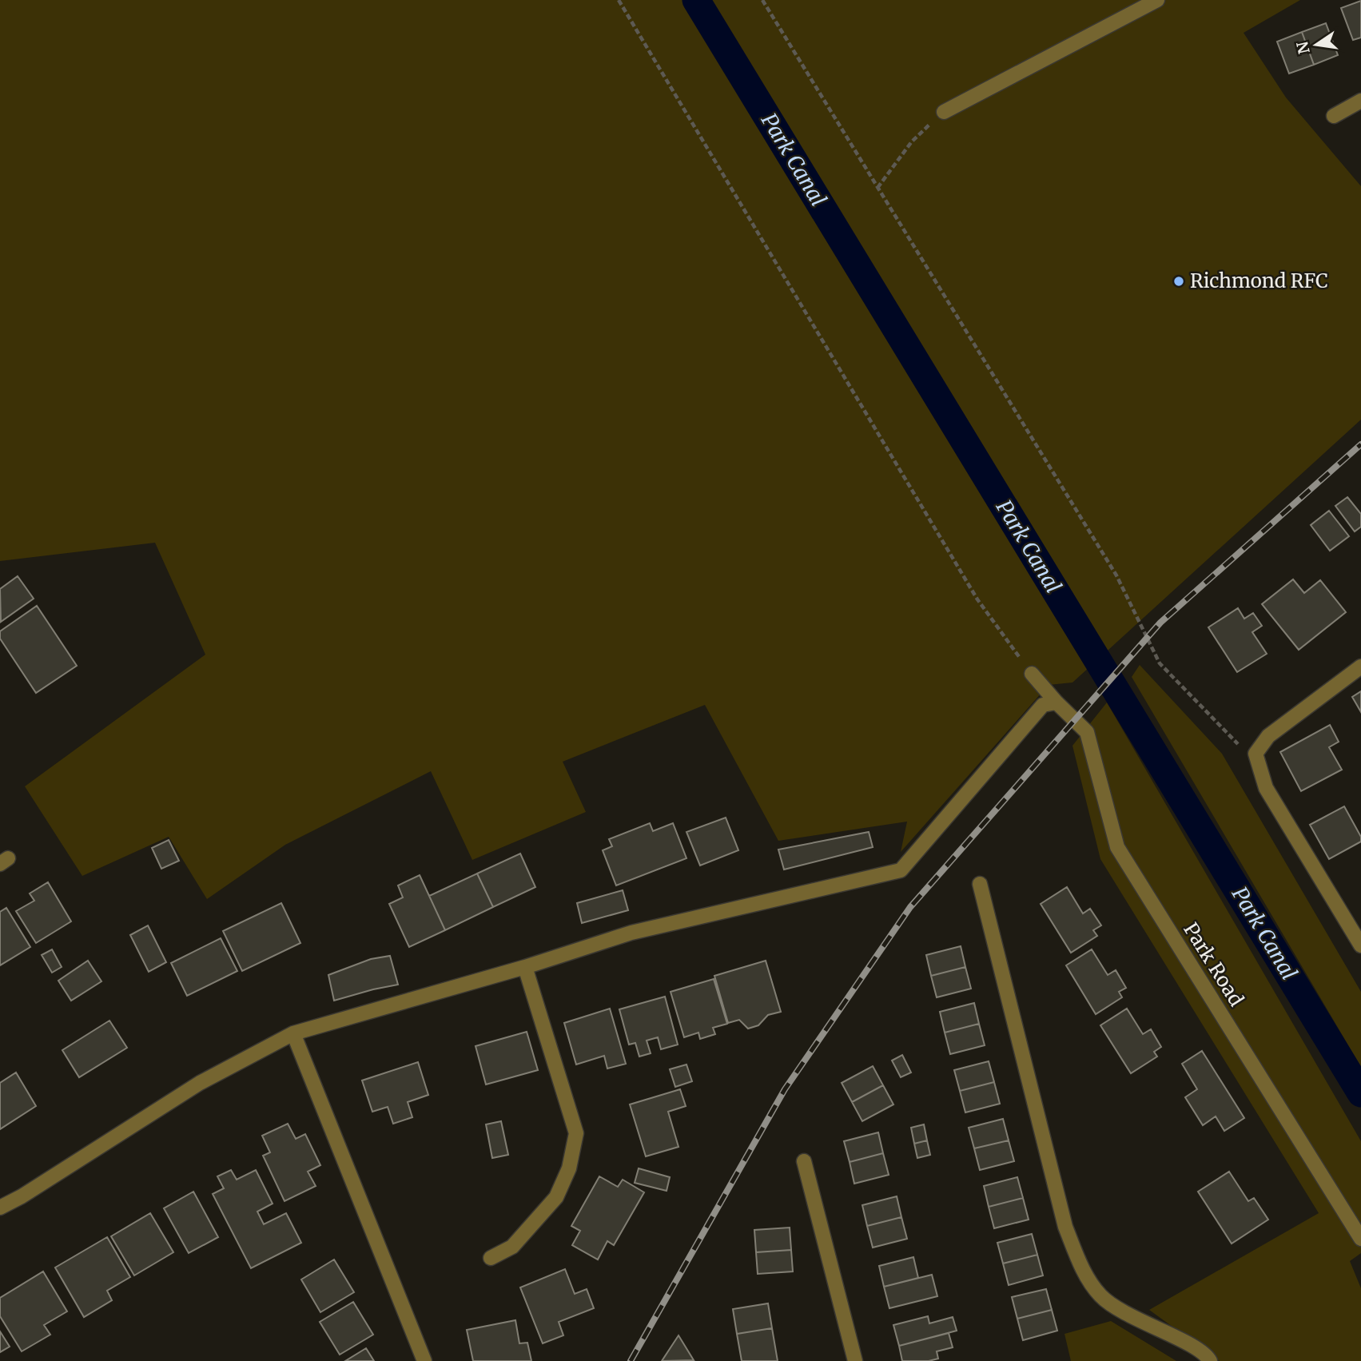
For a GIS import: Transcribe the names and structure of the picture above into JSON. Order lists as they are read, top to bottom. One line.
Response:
{"streets":{"street":["Park Road"]},"water":["Park Canal"],"places":["Richmond RFC"],"north":"left"}
